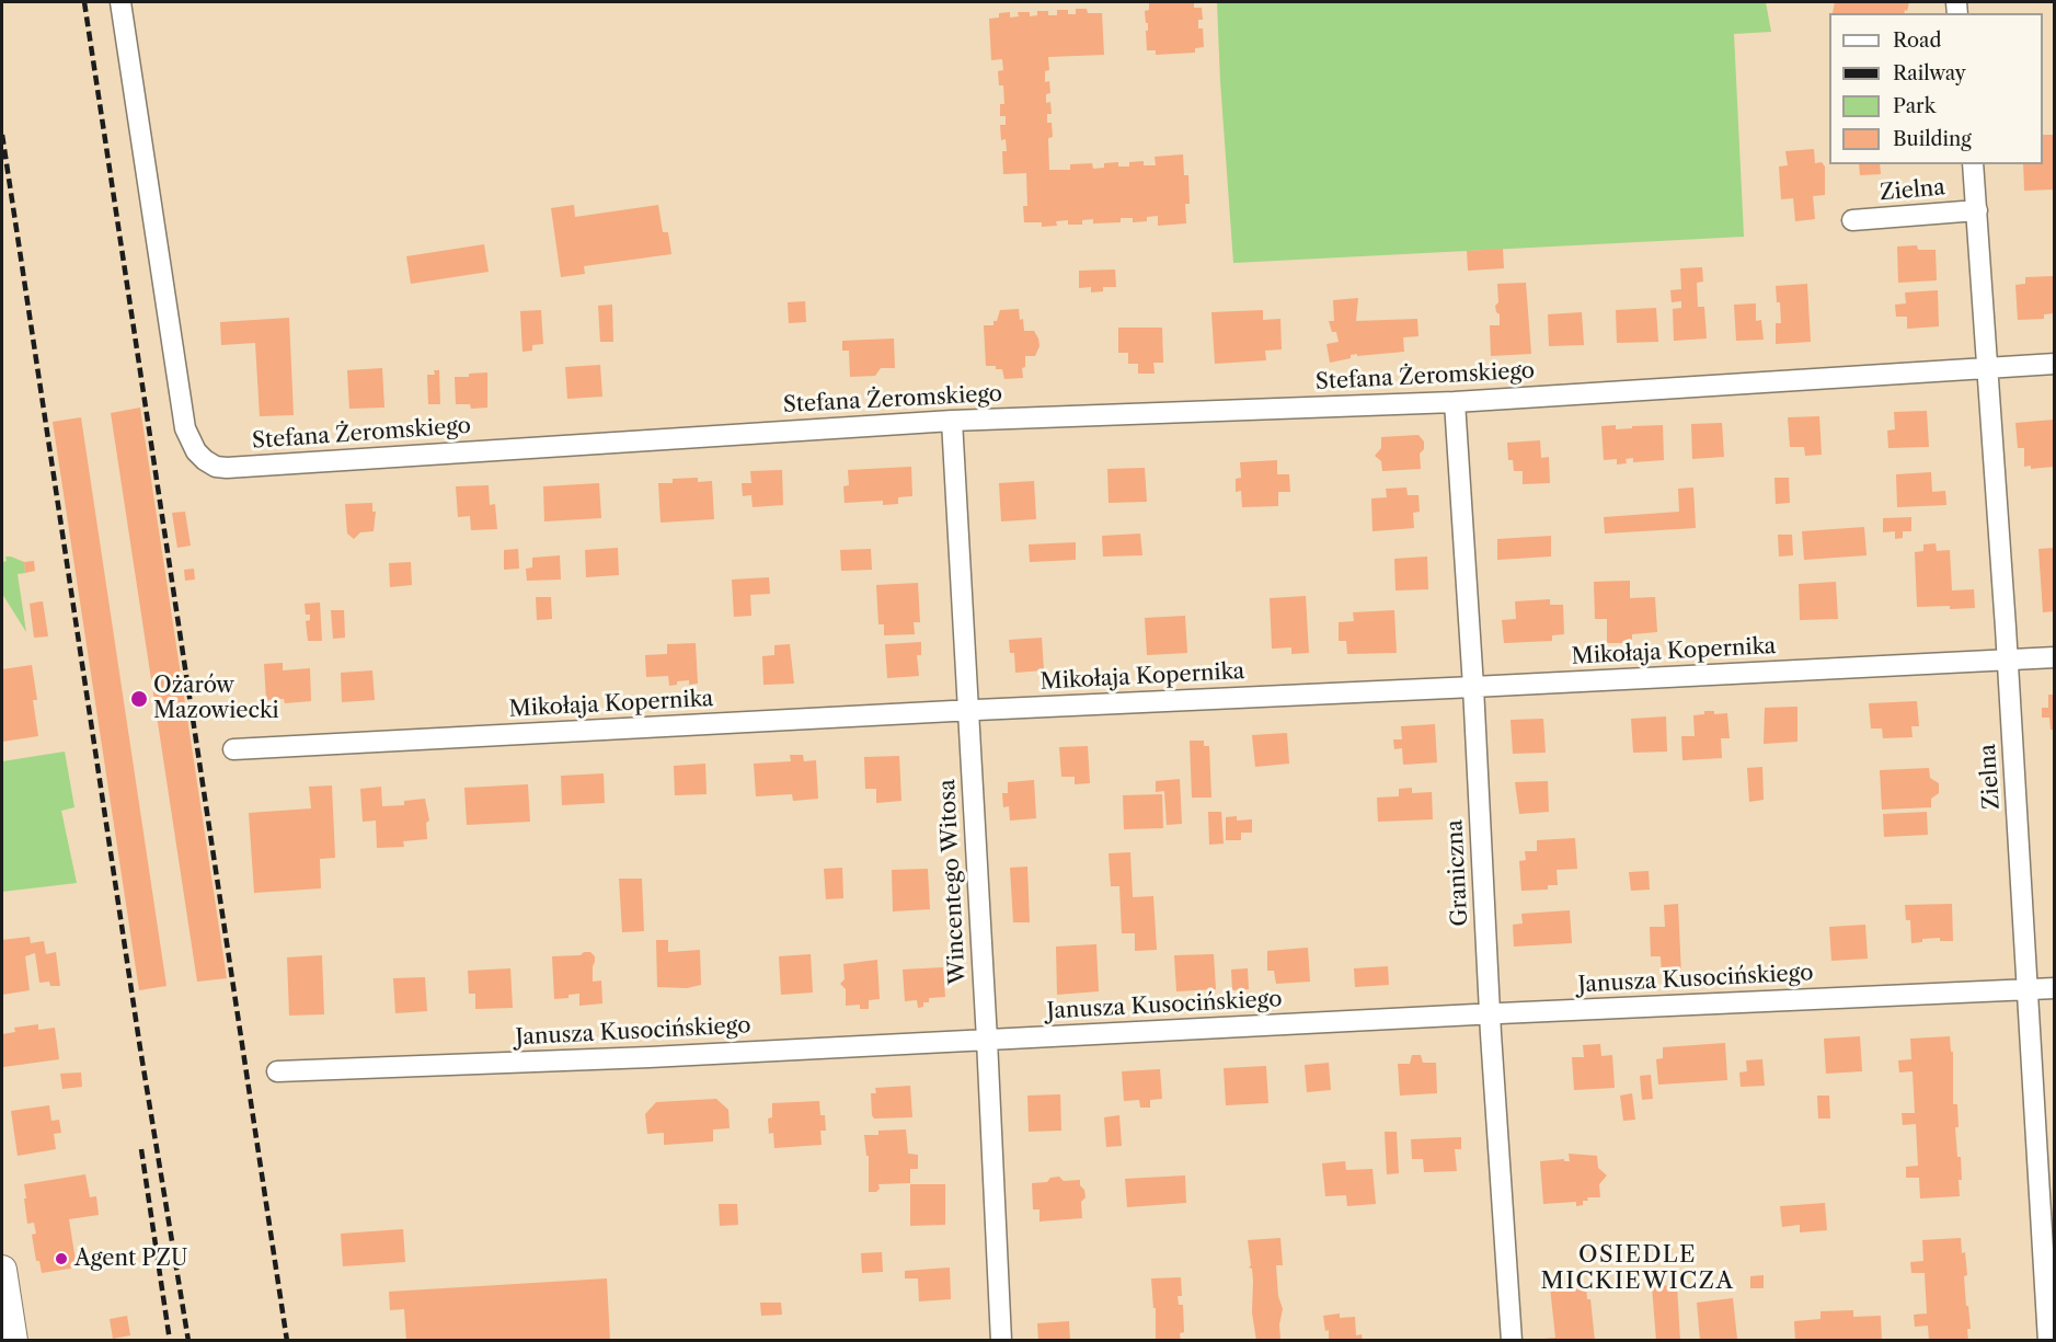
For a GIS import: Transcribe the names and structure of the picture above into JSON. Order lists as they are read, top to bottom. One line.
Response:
{"streets":{"street":["Zielna","Stefana Żeromskiego","Mikołaja Kopernika","Graniczna","Wincentego Witosa","Janusza Kusocińskiego"]},"crossings":[["Zielna","Stefana Żeromskiego"],["Zielna","Mikołaja Kopernika"],["Zielna","Janusza Kusocińskiego"],["Stefana Żeromskiego","Graniczna"],["Stefana Żeromskiego","Wincentego Witosa"],["Mikołaja Kopernika","Graniczna"],["Mikołaja Kopernika","Wincentego Witosa"],["Graniczna","Janusza Kusocińskiego"],["Wincentego Witosa","Janusza Kusocińskiego"]],"districts":["OSIEDLE MICKIEWICZA"],"places":["Ożarów Mazowiecki","Agent PZU"],"legend":["Road","Railway","Park","Building"]}
